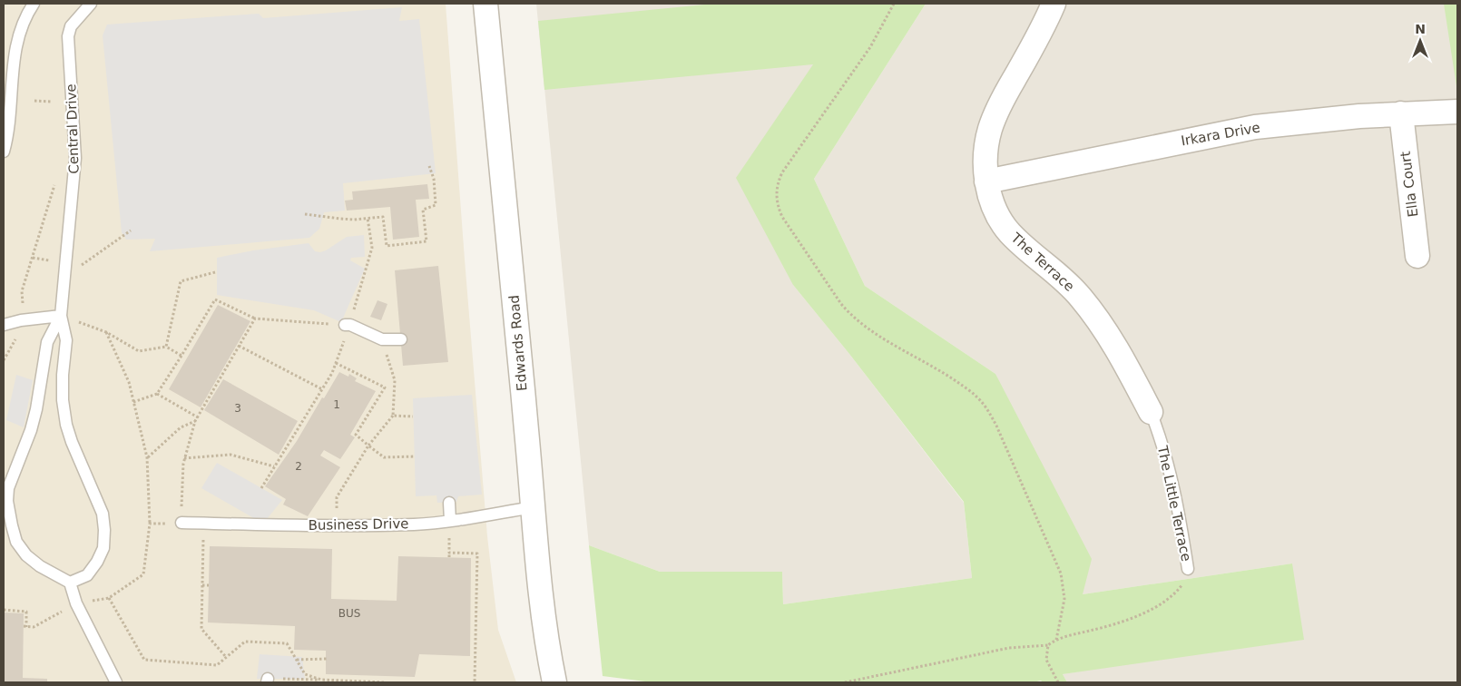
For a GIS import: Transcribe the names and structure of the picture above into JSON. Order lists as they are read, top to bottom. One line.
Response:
{"streets":{"street":["Irkara Drive","Ella Court","The Terrace","Edwards Road"],"lane":["Central Drive","The Little Terrace","Business Drive"]},"crossings":[["Irkara Drive","Ella Court"],["Irkara Drive","The Terrace"],["The Terrace","The Little Terrace"],["Edwards Road","Business Drive"]],"house_numbers":["1","3","2","BUS"],"north":"top"}
